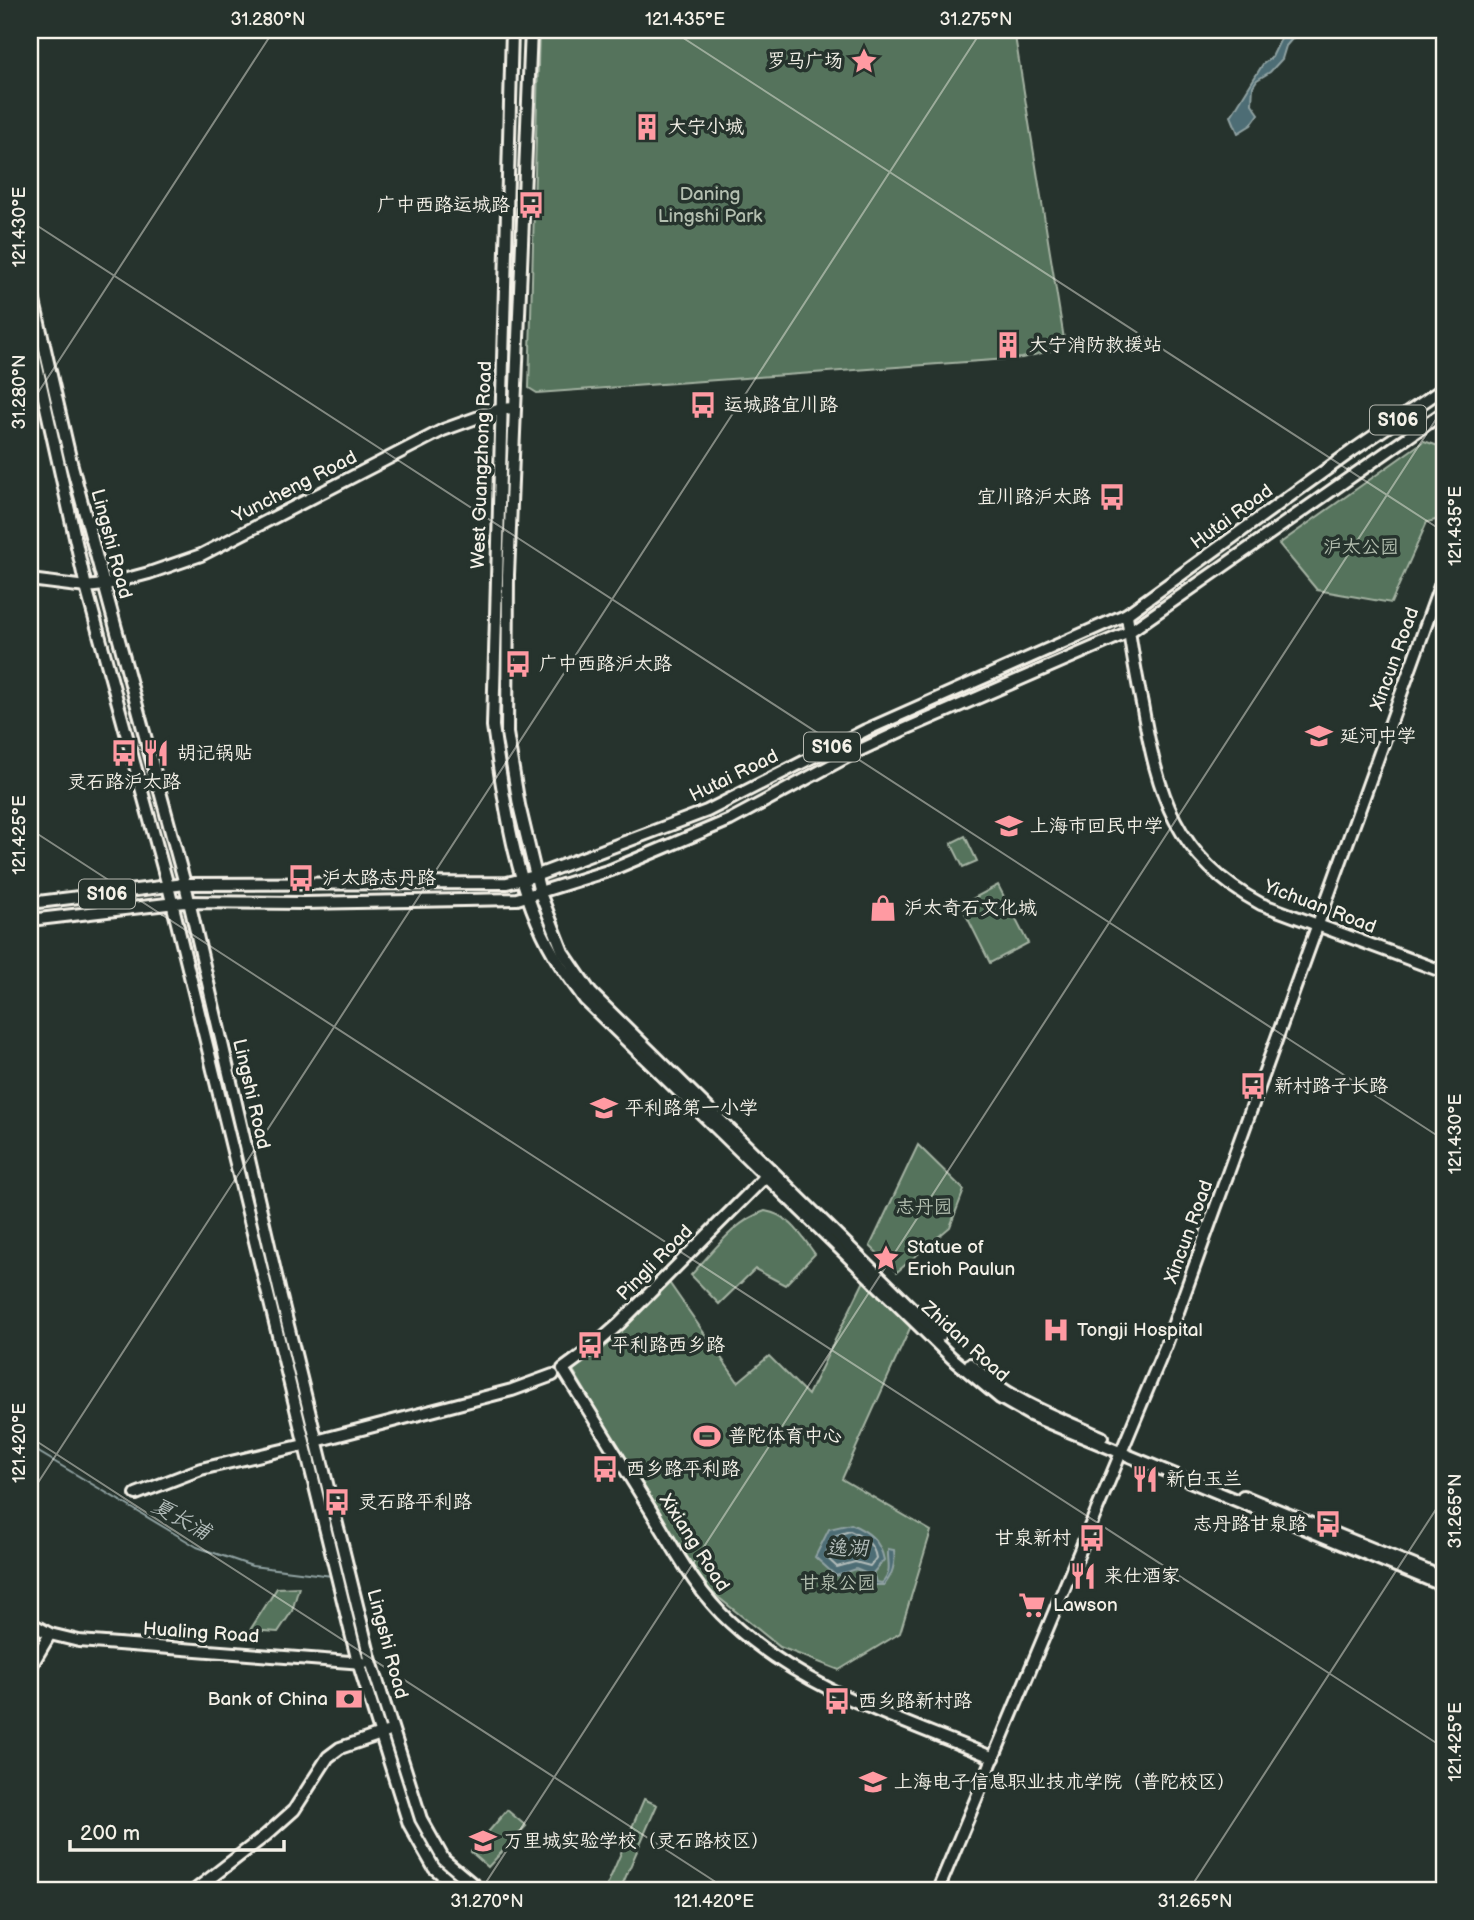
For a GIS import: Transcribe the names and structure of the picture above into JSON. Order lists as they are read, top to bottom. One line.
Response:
{"streets":{"main road":["S106","West Guangzhong Road","Yuncheng Road","Hutai Road","Lingshi Road","Xincun Road","Yichuan Road","Pingli Road","Zhidan Road","Xixiang Road","Hualing Road"]},"crossings":[["West Guangzhong Road","Yuncheng Road"],["West Guangzhong Road","Hutai Road"],["West Guangzhong Road","Zhidan Road"],["Yuncheng Road","Lingshi Road"],["Hutai Road","Lingshi Road"],["Hutai Road","Yichuan Road"],["Hutai Road","Zhidan Road"],["Lingshi Road","Hualing Road"],["Xincun Road","Yichuan Road"],["Xincun Road","Zhidan Road"],["Xincun Road","Xixiang Road"],["Pingli Road","Zhidan Road"],["Pingli Road","Xixiang Road"]],"water":["夏长浦","逸湖"],"parks":["Daning Lingshi Park","沪太公园","志丹园","甘泉公园"],"places":{"place":["罗马广场","Statue of Erioh Paulun"],"building":["大宁小城","大宁消防救援站"],"bus stop":["广中西路运城路","运城路宜川路","宜川路沪太路","广中西路沪太路","灵石路沪太路","沪太路志丹路","新村路子长路","平利路西乡路","西乡路平利路","灵石路平利路","志丹路甘泉路","甘泉新村","西乡路新村路"],"school or university":["延河中学","上海市回民中学","平利路第一小学","上海电子信息职业技术学院（普陀校区）","万里城实验学校（灵石路校区）"],"restaurant":["胡记锅贴","新白玉兰","来仕酒家"],"shop":["沪太奇石文化城"],"hospital":["Tongji Hospital"],"sports":["普陀体育中心"],"supermarket":["Lawson"],"bank":["Bank of China"]},"scale_bar":"200 m","coordinates":["31.280°N","121.435°E","31.275°N","121.430°E","121.425°E","121.420°E","31.265°N","31.270°N"]}
